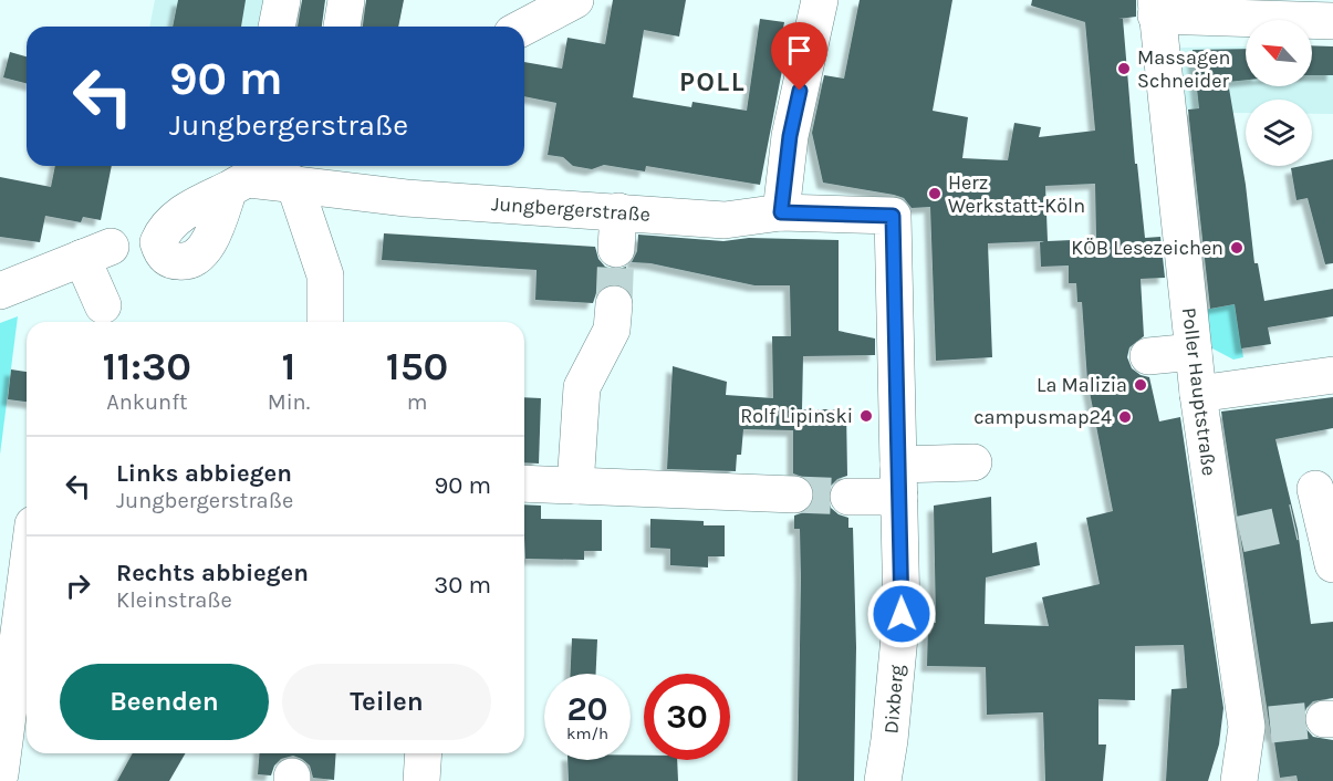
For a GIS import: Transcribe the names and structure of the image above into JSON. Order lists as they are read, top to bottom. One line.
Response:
{"streets":{"street":["Jungbergerstraße","Poller Hauptstraße","Dixberg"]},"crossings":[["Jungbergerstraße","Dixberg"]],"districts":["POLL"],"places":["Massagen Schneider","Herz Werkstatt-Köln","KÖB Lesezeichen","La Malizia","Rolf Lipinski","campusmap24"],"north":"top left","page":{"turn":["90 m","Jungbergerstraße"],"eta":["11:30","Ankunft","1","Min.","150","m"],"list":[{"name":"Links abbiegen","note":"Jungbergerstraße","value":"90 m"},{"name":"Rechts abbiegen","note":"Kleinstraße","value":"30 m"}],"buttons":["Beenden","Teilen"],"speed":"20 km/h","limit":"30"}}
